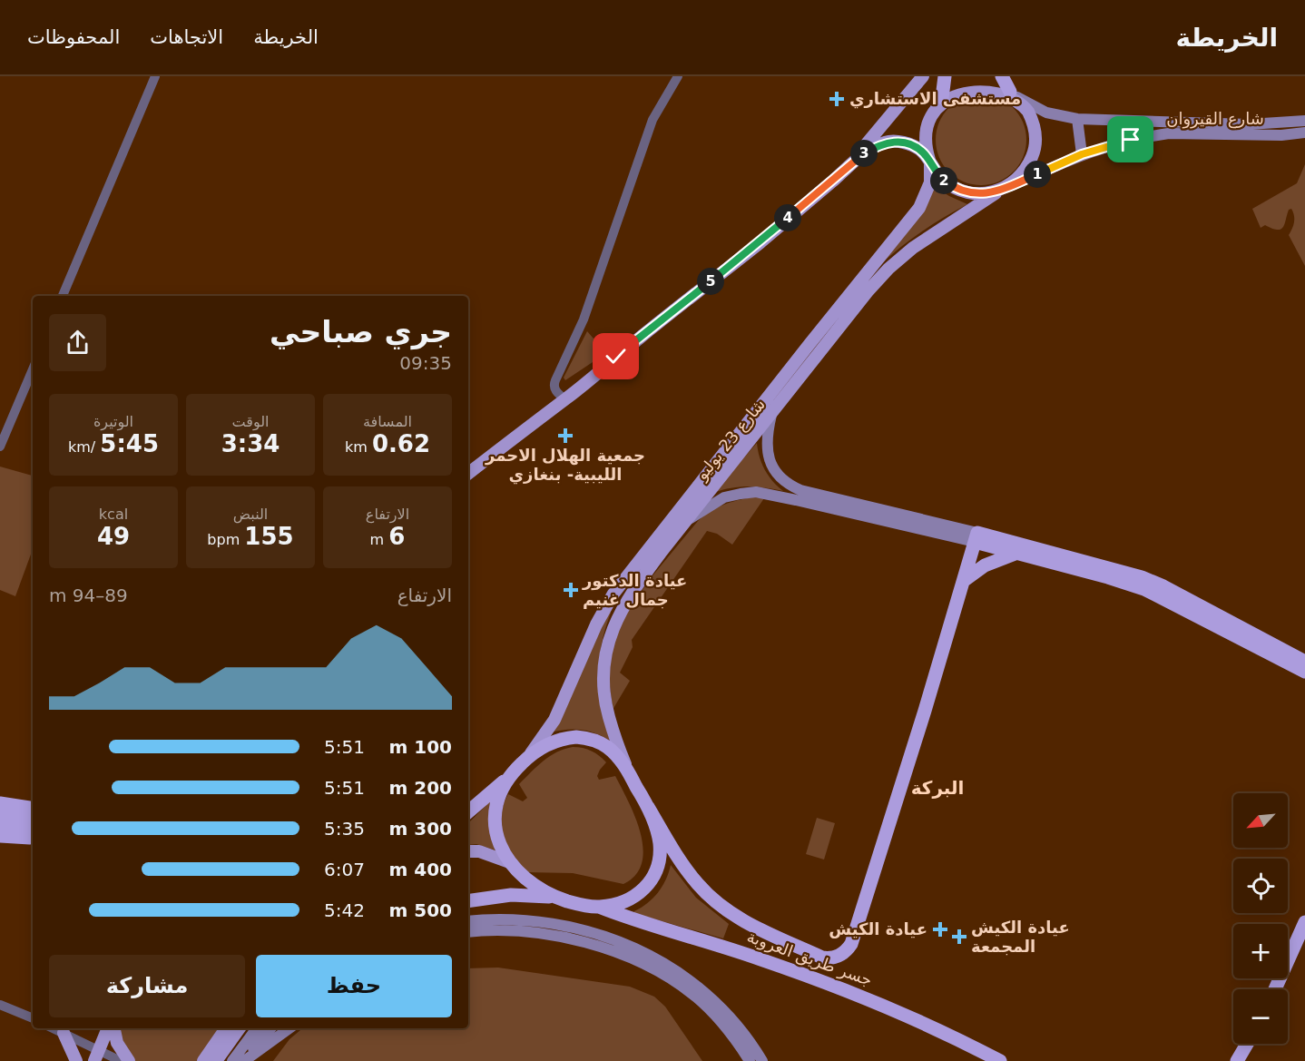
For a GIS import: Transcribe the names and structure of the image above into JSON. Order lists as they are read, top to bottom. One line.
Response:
{"streets":{"highway":["جسر طريق العروبة"],"main road":["شارع القيروان","شارع 23 يوليو"]},"crossings":[["شارع القيروان","شارع 23 يوليو"],["شارع 23 يوليو","جسر طريق العروبة"]],"districts":["البركة"],"places":{"health":["مستشفى الاستشاري","جمعية الهلال الاحمر الليبية- بنغازي","عيادة الدكتور جمال غنيم","عيادة الكيش","عيادة الكيش المجمعة"]},"north":"bottom left","page":{"header":"الخريطة","nav":["الخريطة","الاتجاهات","المحفوظات"],"pins":["3","1","2","4","5"],"heading":["جري صباحي","09:35"],"stats":[["المسافة","0.62 km"],["الوقت","3:34"],["الوتيرة","5:45 /km"],["الارتفاع","6 m"],["النبض","155 bpm"],["kcal","49"]],"chart":["الارتفاع","89–94 m"],"list":[{"name":"100 m","note":"5:51"},{"name":"200 m","note":"5:51"},{"name":"300 m","note":"5:35"},{"name":"400 m","note":"6:07"},{"name":"500 m","note":"5:42"}],"map_buttons":["+","−"],"buttons":["حفظ","مشاركة"]}}
